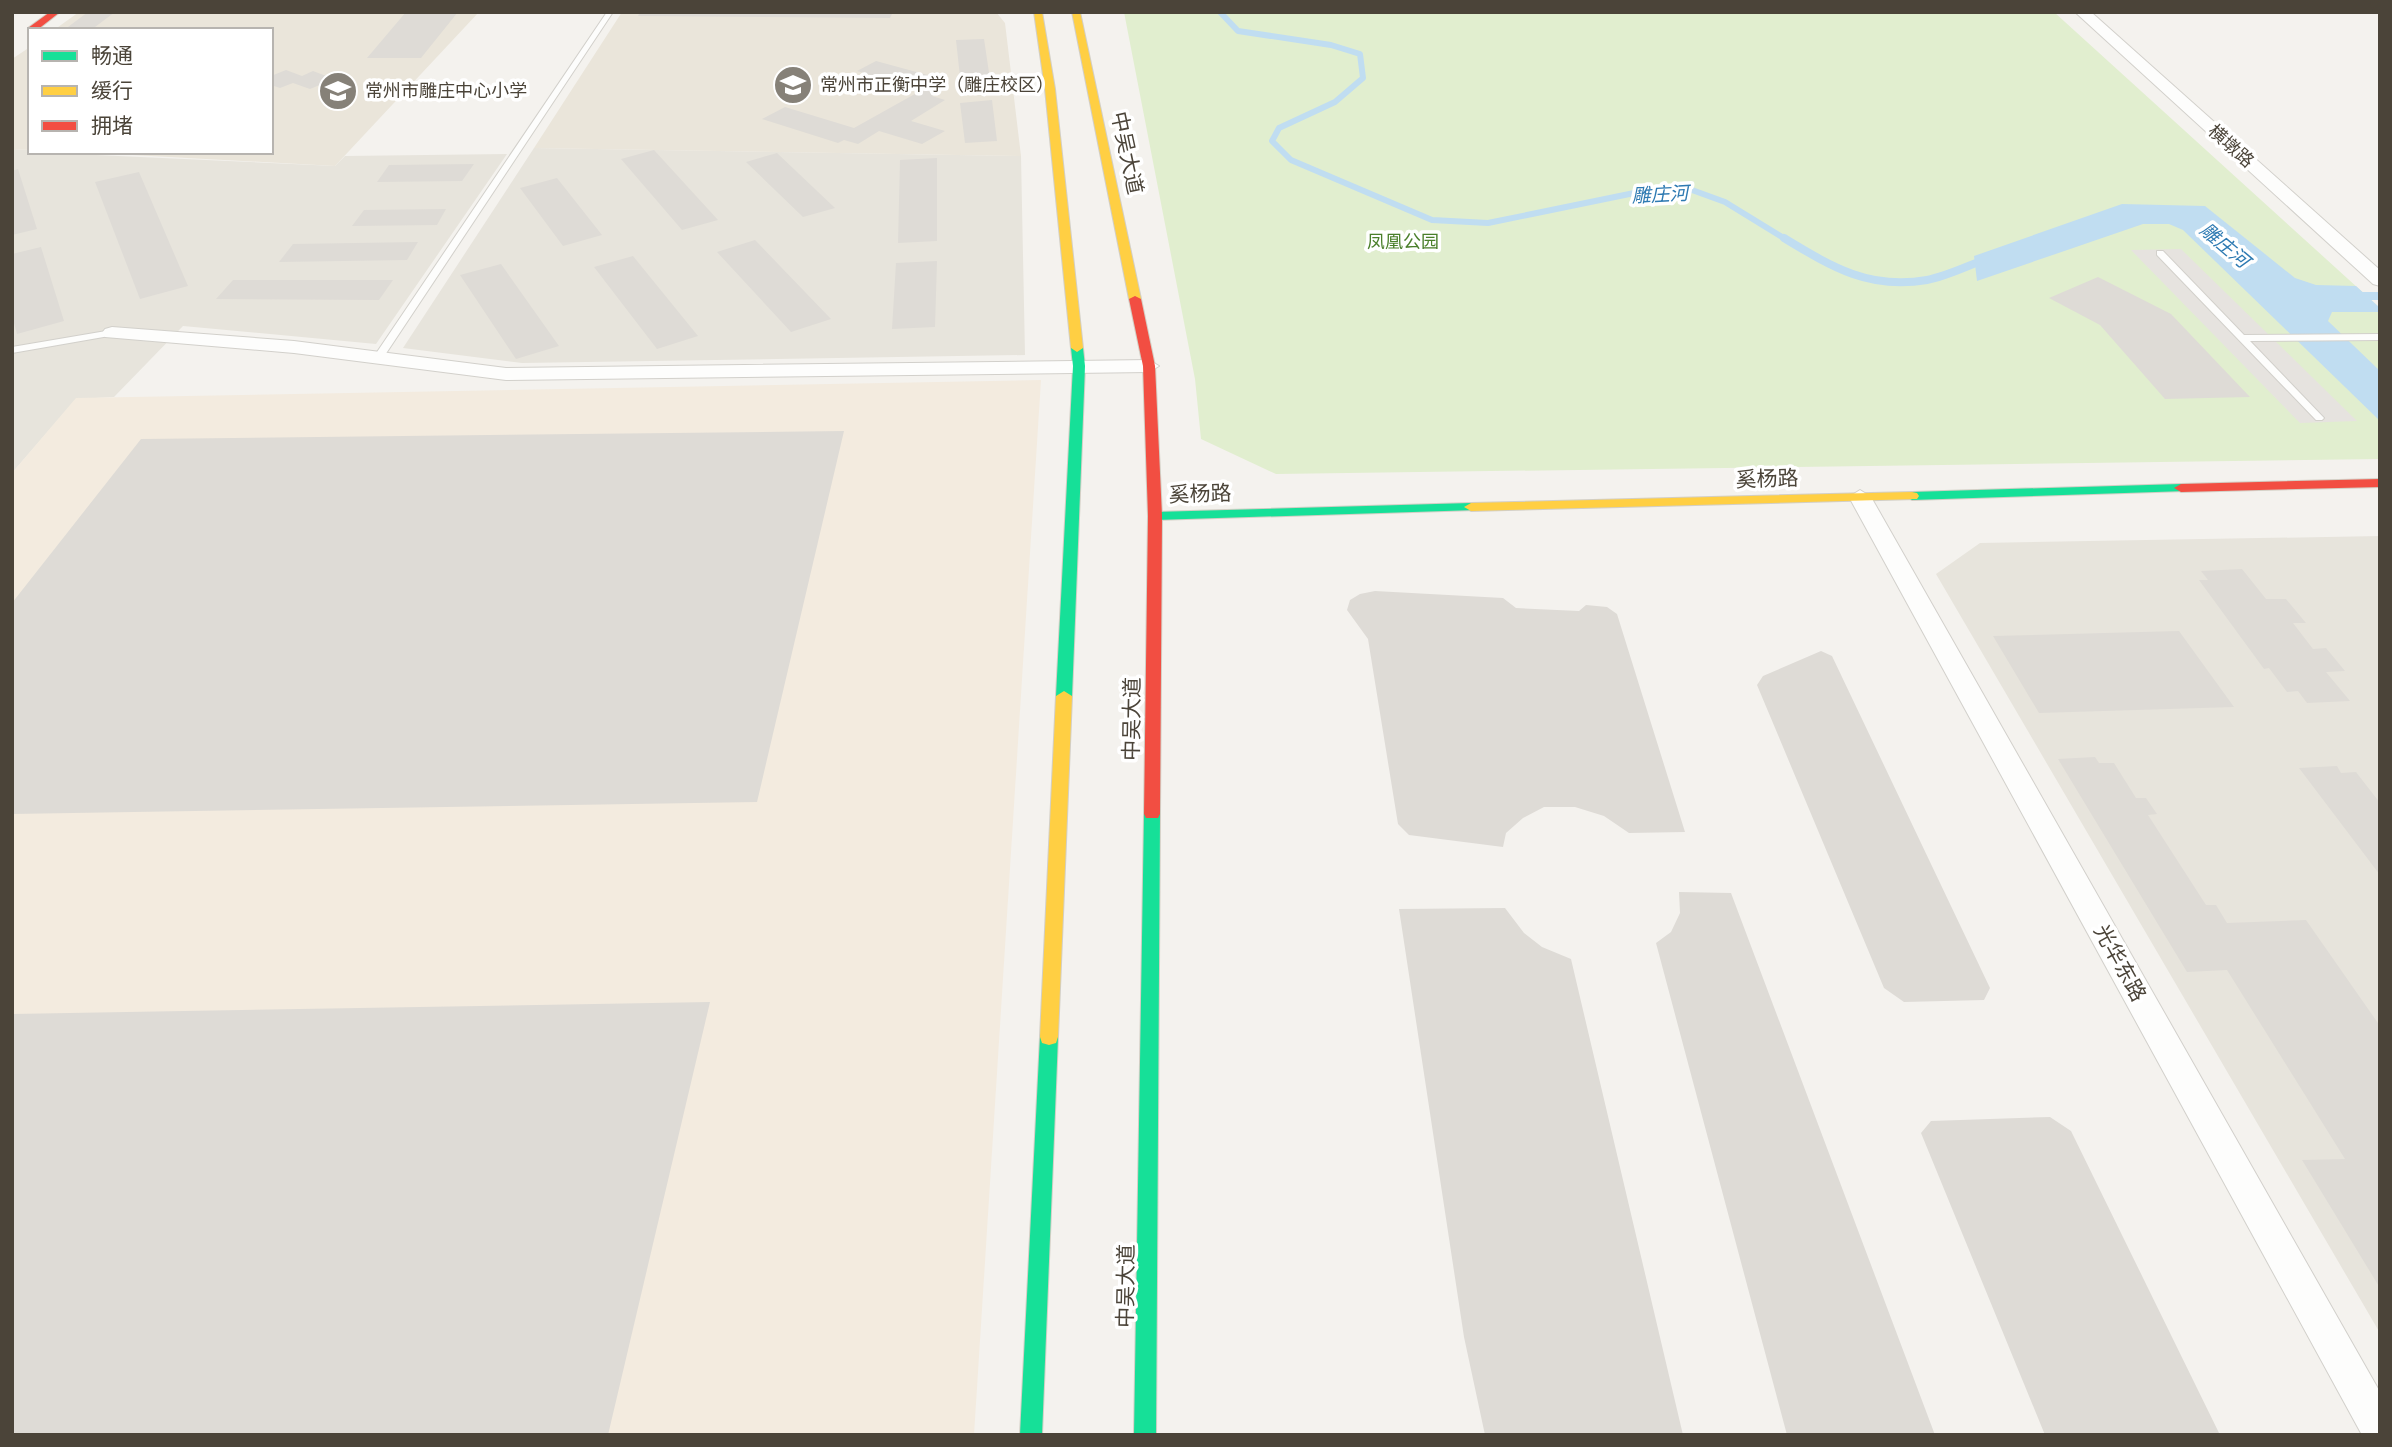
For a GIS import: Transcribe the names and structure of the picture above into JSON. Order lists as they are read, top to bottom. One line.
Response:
{"streets":{"main road":["中吴大道","奚杨路"],"street":["横墩路","光华东路"]},"crossings":[["中吴大道","奚杨路"],["奚杨路","光华东路"]],"water":["雕庄河"],"parks":["凤凰公园"],"places":{"school or university":["常州市正衡中学（雕庄校区）","常州市雕庄中心小学"]},"legend":["畅通","缓行","拥堵"]}
